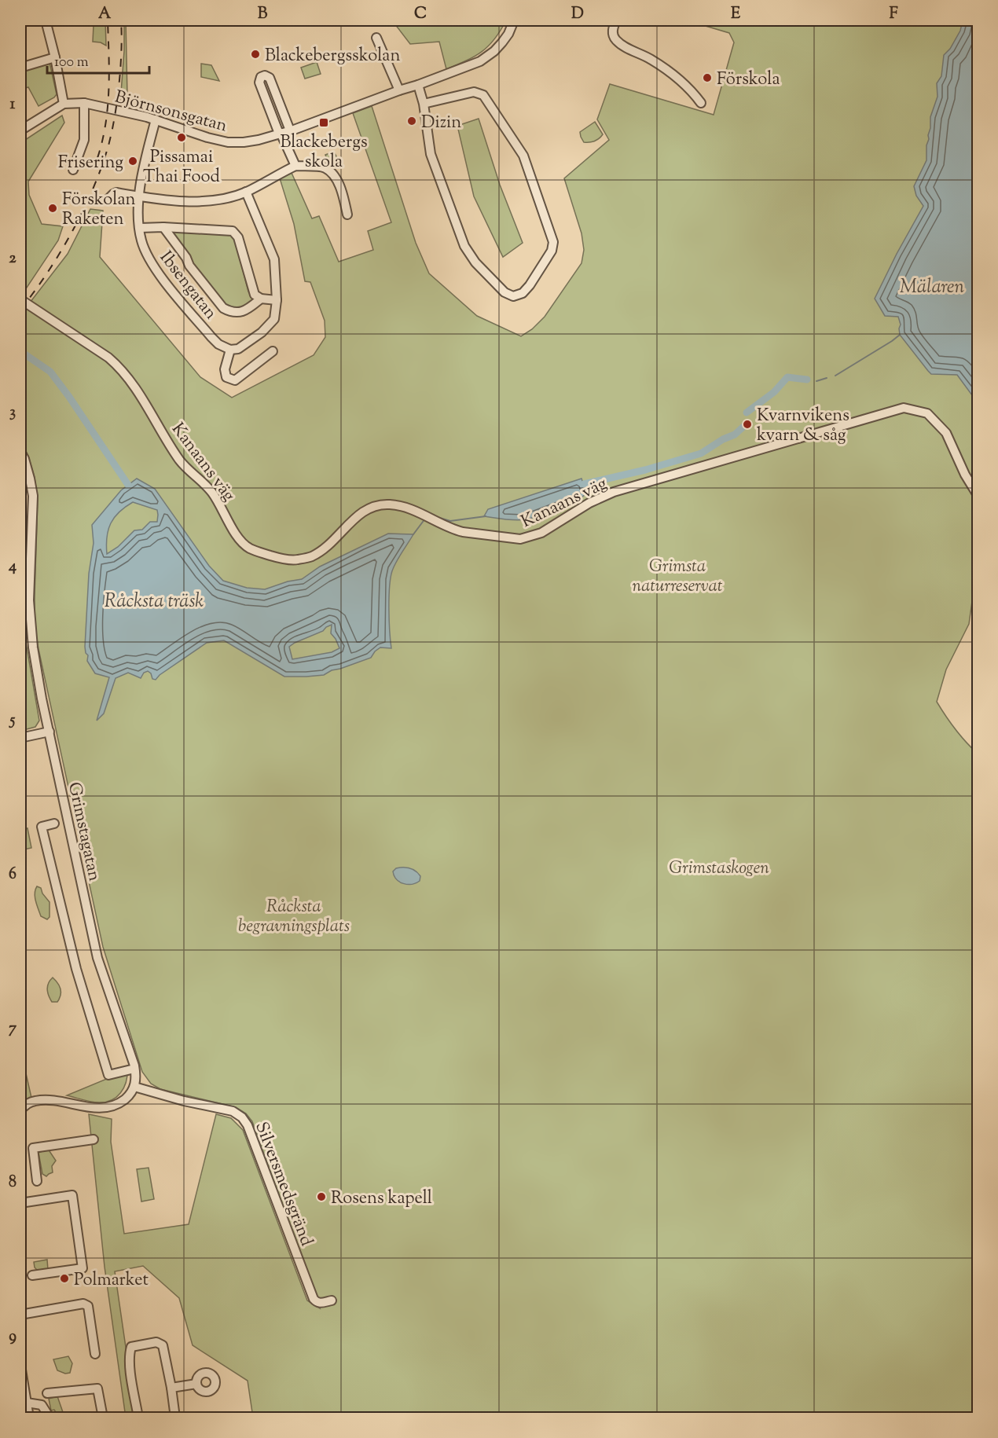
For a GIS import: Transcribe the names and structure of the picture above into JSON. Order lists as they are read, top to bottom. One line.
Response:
{"streets":{"street":["Björnsonsgatan","Ibsengatan","Kanaans väg","Grimstagatan","Silversmedsgränd"]},"crossings":[["Björnsonsgatan","Ibsengatan"],["Grimstagatan","Silversmedsgränd"]],"water":["Mälaren","Råcksta träsk"],"parks":["Grimsta naturreservat","Grimstaskogen","Råcksta begravningsplats"],"places":{"other":["Blackebergsskolan","Förskola","Dizin","Pissamai Thai Food","Frisering","Förskolan Raketen","Kvarnvikens kvarn & såg","Rosens kapell","Polmarket"],"transit":["Blackebergs skola"]},"scale_bar":"100 m","grid":{"columns":["A","B","C","D","E","F"],"rows":["1","2","3","4","5","6","7","8","9"]}}
